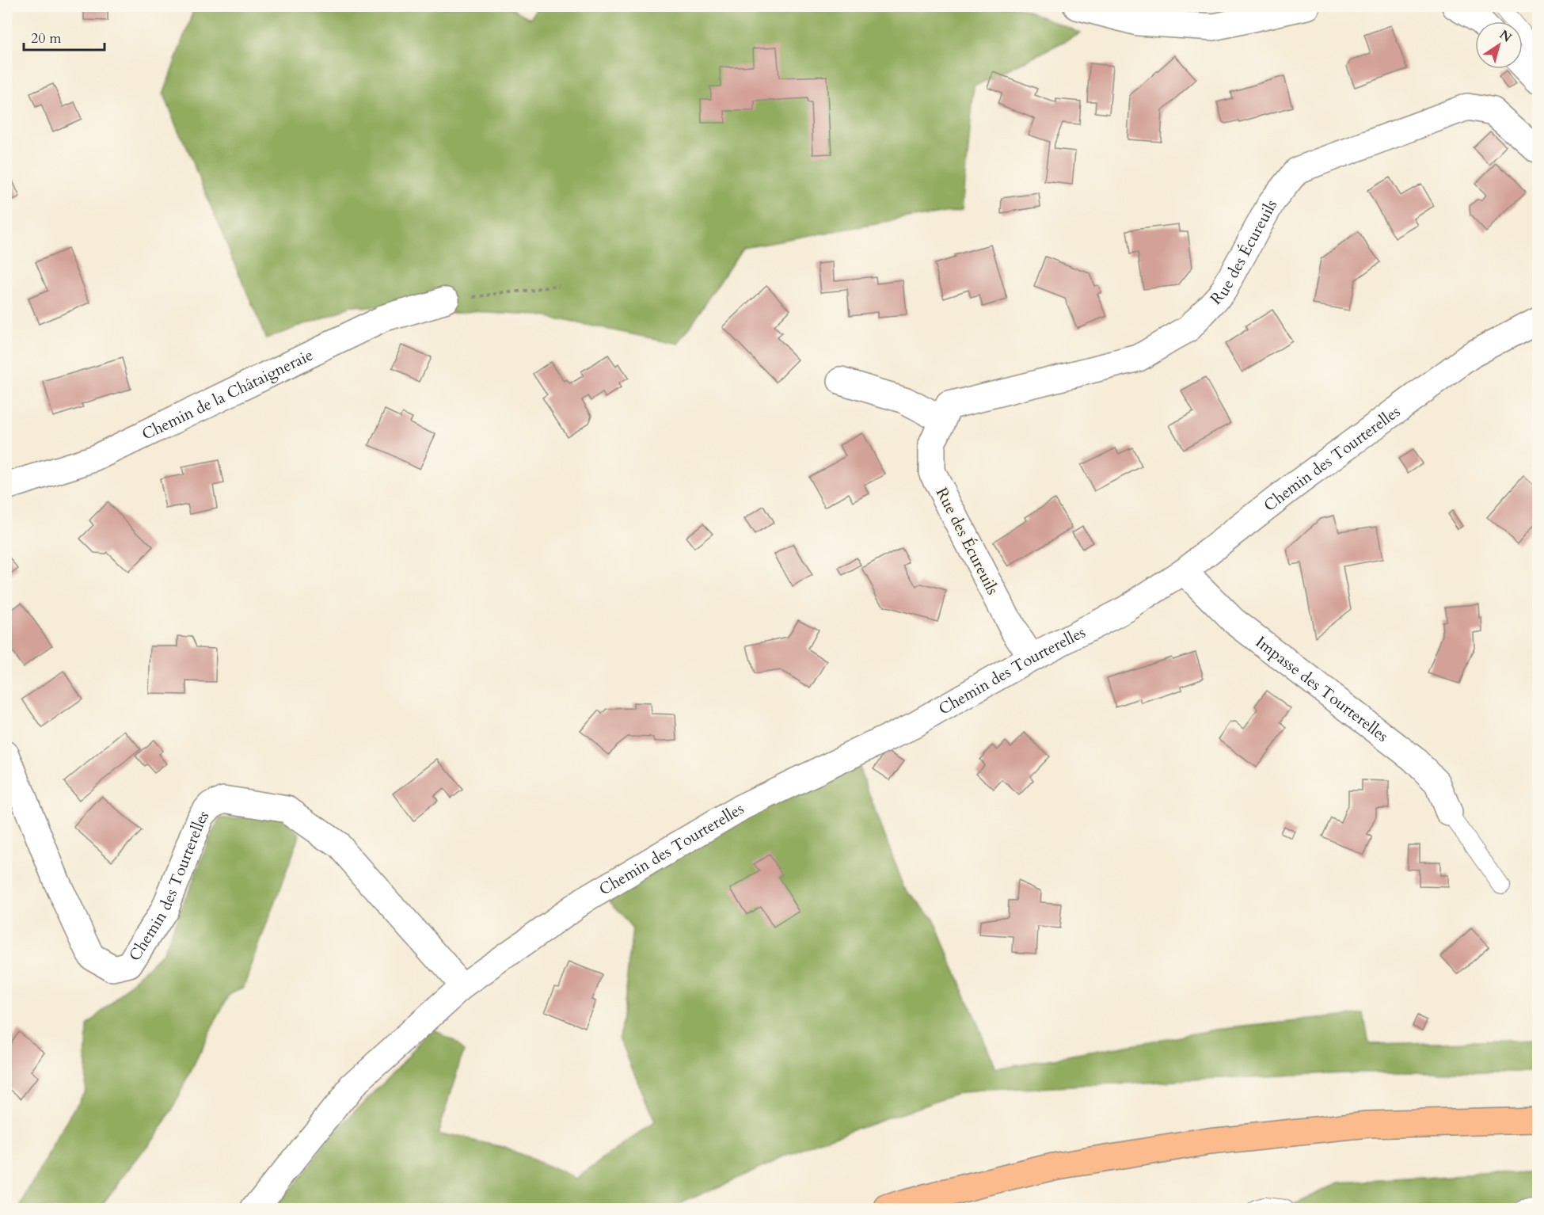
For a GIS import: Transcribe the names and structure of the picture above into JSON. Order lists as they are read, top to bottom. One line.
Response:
{"streets":{"street":["Rue des Écureuils","Chemin de la Châtaigneraie","Chemin des Tourterelles","Impasse des Tourterelles"]},"crossings":[["Rue des Écureuils","Chemin des Tourterelles"],["Chemin des Tourterelles","Impasse des Tourterelles"]],"scale_bar":"20 m","north":"top right"}
